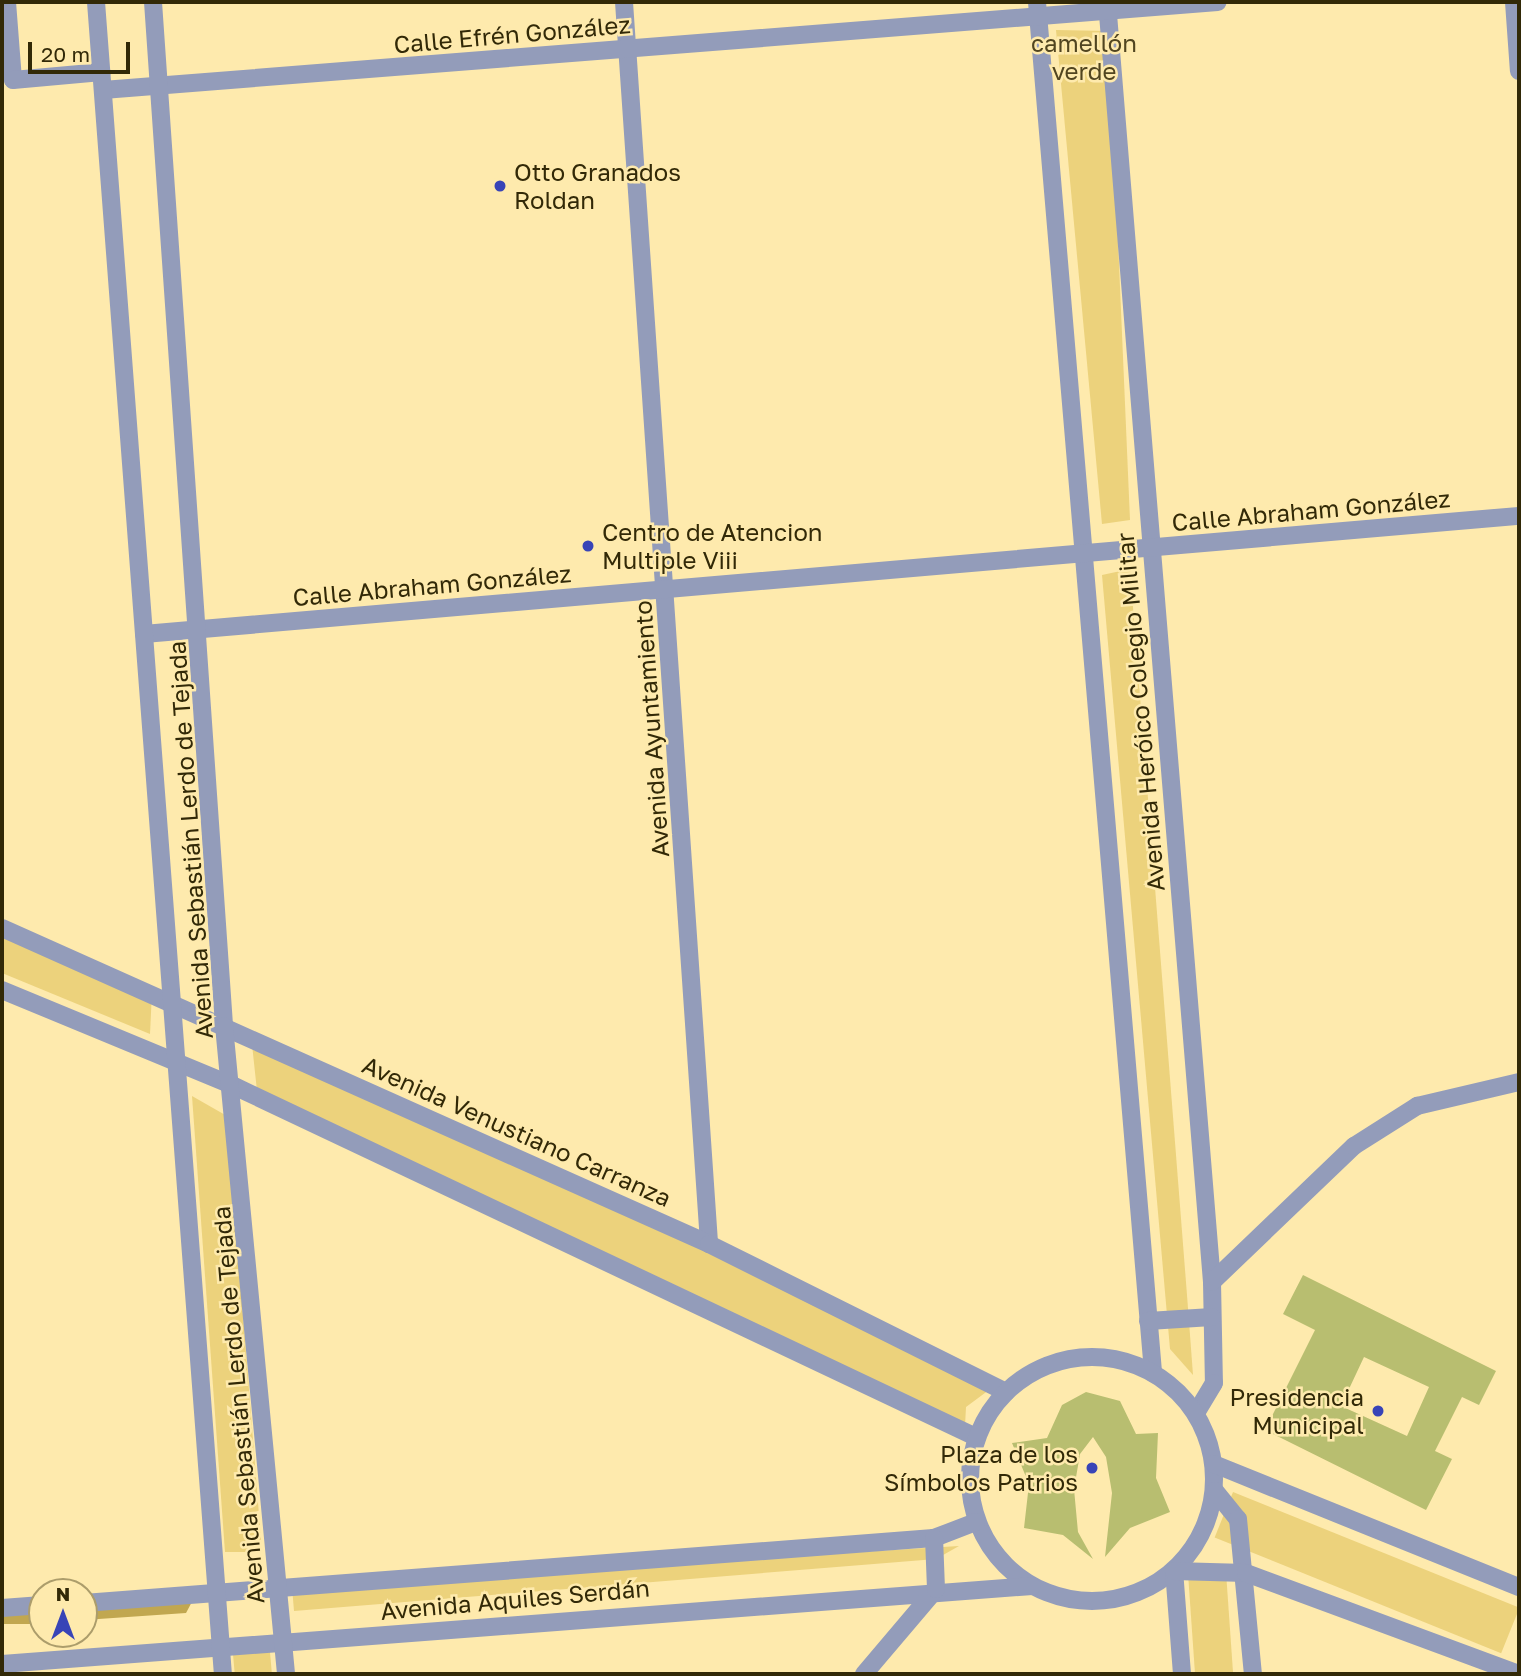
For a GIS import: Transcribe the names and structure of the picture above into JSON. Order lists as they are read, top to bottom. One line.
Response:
{"streets":{"street":["Calle Efrén González","Calle Abraham González","Avenida Heróico Colegio Militar","Avenida Ayuntamiento","Avenida Sebastián Lerdo de Tejada","Avenida Venustiano Carranza","Avenida Aquiles Serdán"]},"crossings":[["Calle Efrén González","Avenida Heróico Colegio Militar"],["Calle Efrén González","Avenida Ayuntamiento"],["Calle Efrén González","Avenida Sebastián Lerdo de Tejada"],["Calle Abraham González","Avenida Heróico Colegio Militar"],["Calle Abraham González","Avenida Ayuntamiento"],["Calle Abraham González","Avenida Sebastián Lerdo de Tejada"],["Avenida Heróico Colegio Militar","Avenida Venustiano Carranza"],["Avenida Heróico Colegio Militar","Avenida Aquiles Serdán"],["Avenida Ayuntamiento","Avenida Venustiano Carranza"],["Avenida Sebastián Lerdo de Tejada","Avenida Venustiano Carranza"],["Avenida Sebastián Lerdo de Tejada","Avenida Aquiles Serdán"],["Avenida Venustiano Carranza","Avenida Aquiles Serdán"]],"parks":["camellón verde"],"places":["Otto Granados Roldan","Centro de Atencion Multiple Viii","Presidencia Municipal","Plaza de los Símbolos Patrios"],"scale_bar":"20 m","north":"top"}
